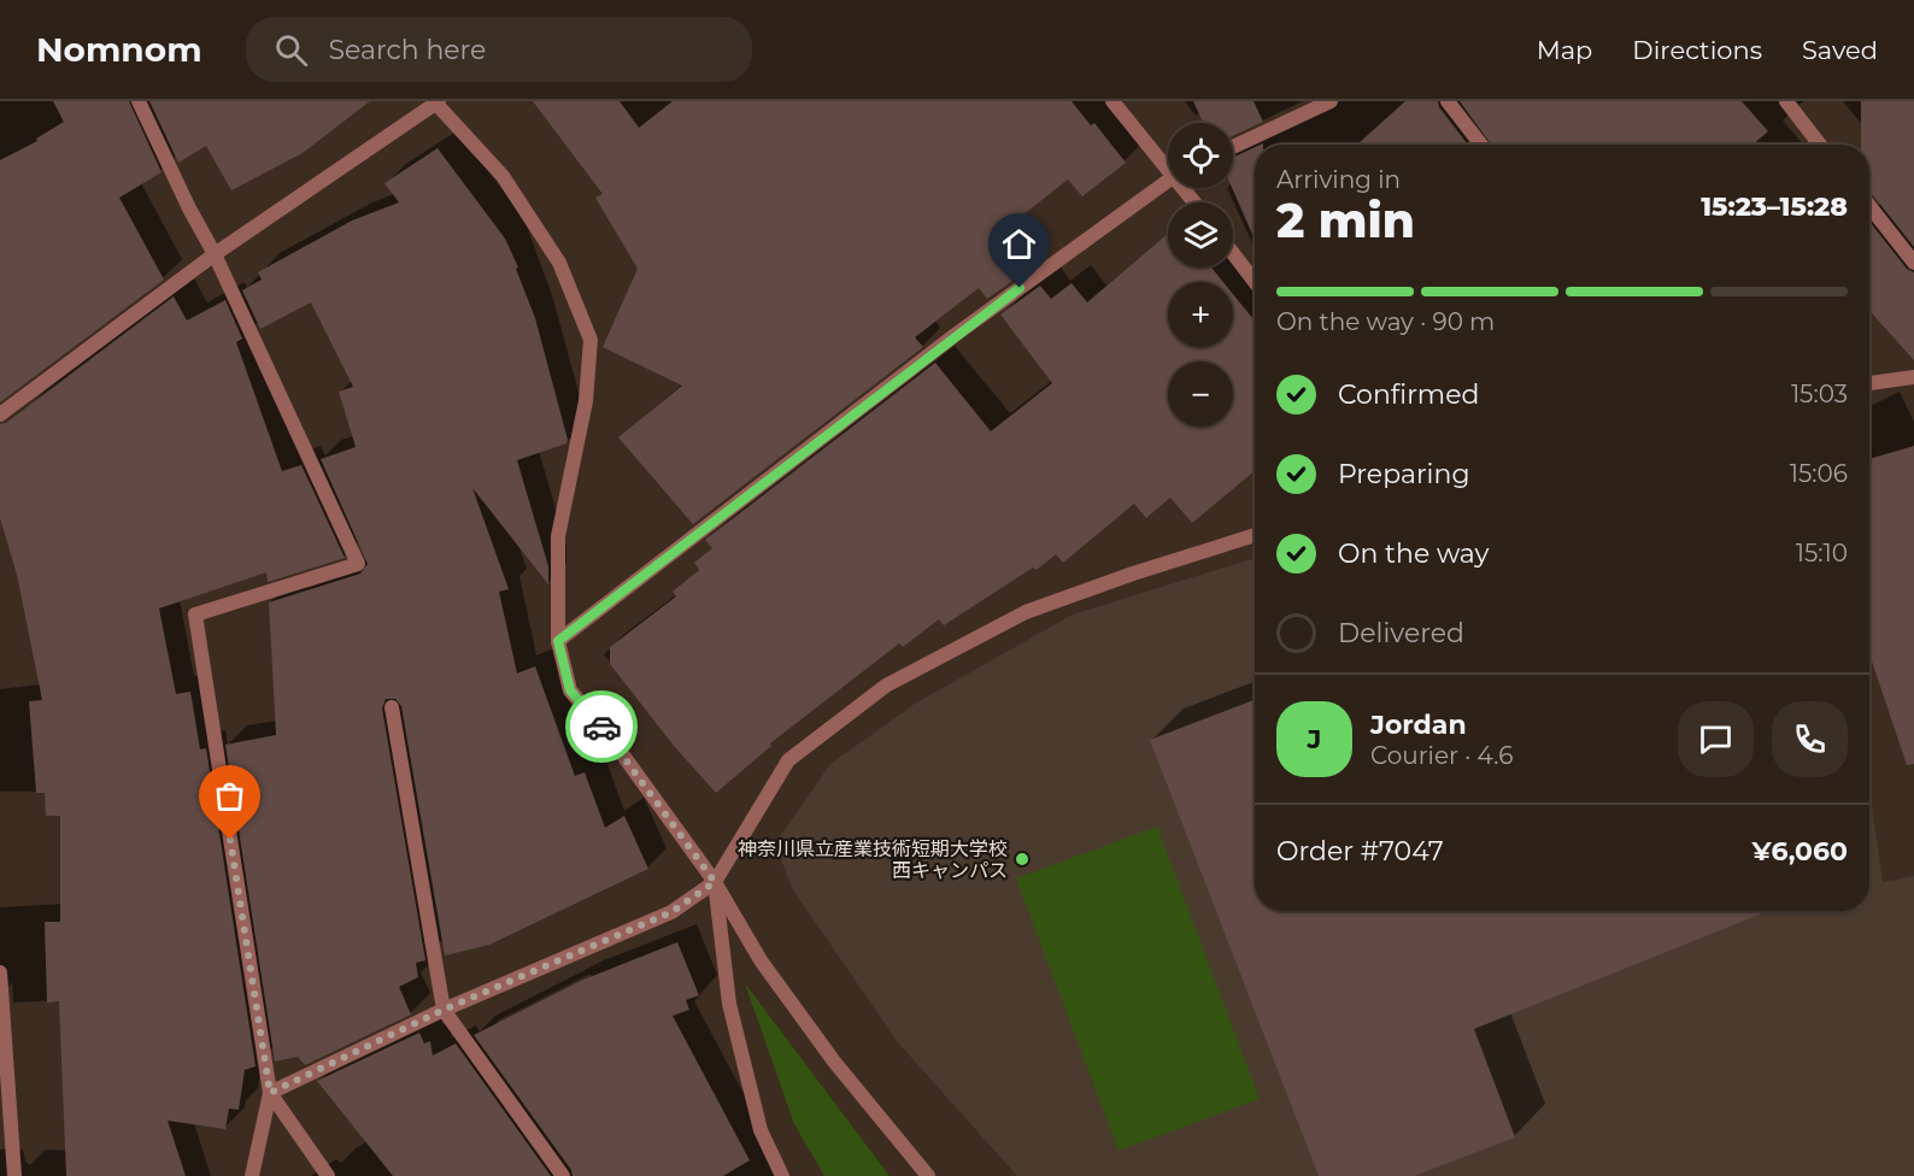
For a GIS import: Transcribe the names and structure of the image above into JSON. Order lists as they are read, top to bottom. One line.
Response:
{"places":["神奈川県立産業技術短期大学校 西キャンパス"],"page":{"header":"Nomnom","search":"Search here","nav":["Map","Directions","Saved"],"map_buttons":["+","−"],"heading":["2 min","Arriving in","15:23–15:28"],"panel":["Jordan","Courier · 4.6","Order #7047","¥6,060"],"bar":"On the way · 90 m","list":[["Confirmed","15:03"],["Preparing","15:06"],["On the way","15:10"],"Delivered"],"round":"J"}}
